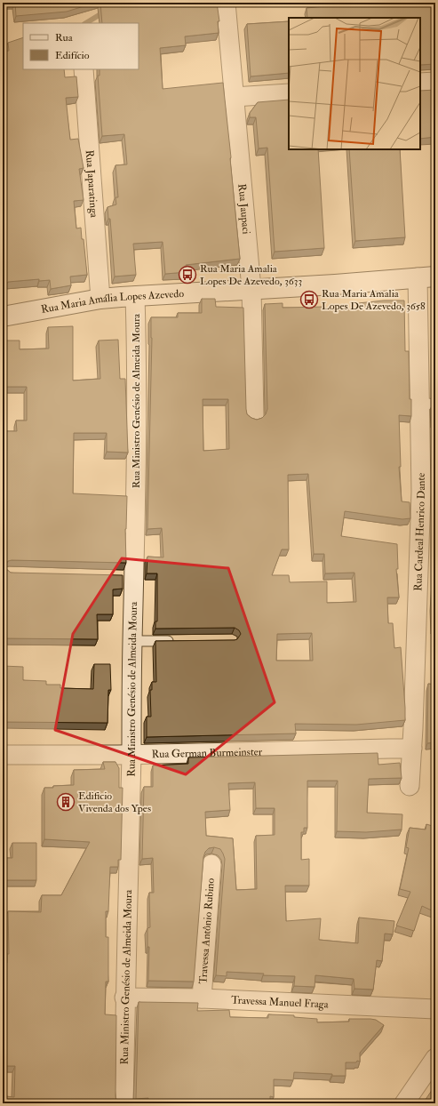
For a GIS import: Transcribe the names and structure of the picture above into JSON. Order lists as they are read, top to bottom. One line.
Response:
{"streets":{"main road":["Rua Maria Amália Lopes Azevedo"],"street":["Rua Japaratinga","Rua Jaupaci","Rua Ministro Genésio de Almeida Moura","Rua Cardeal Henrico Dante","Rua German Burmeinster","Travessa Antônio Rubino","Travessa Manuel Fraga"]},"crossings":[["Rua Japaratinga","Rua Maria Amália Lopes Azevedo"],["Rua Jaupaci","Rua Maria Amália Lopes Azevedo"],["Rua Maria Amália Lopes Azevedo","Rua Ministro Genésio de Almeida Moura"],["Rua Maria Amália Lopes Azevedo","Rua Cardeal Henrico Dante"],["Rua Ministro Genésio de Almeida Moura","Rua German Burmeinster"],["Rua Ministro Genésio de Almeida Moura","Travessa Manuel Fraga"],["Rua Cardeal Henrico Dante","Rua German Burmeinster"],["Travessa Antônio Rubino","Travessa Manuel Fraga"]],"places":{"bus stop":["Rua Maria Amalia Lopes De Azevedo, 3633","Rua Maria Amalia Lopes De Azevedo, 3658"],"building":["Edificio Vivenda dos Ypes"]},"legend":["Rua","Edifício"]}
